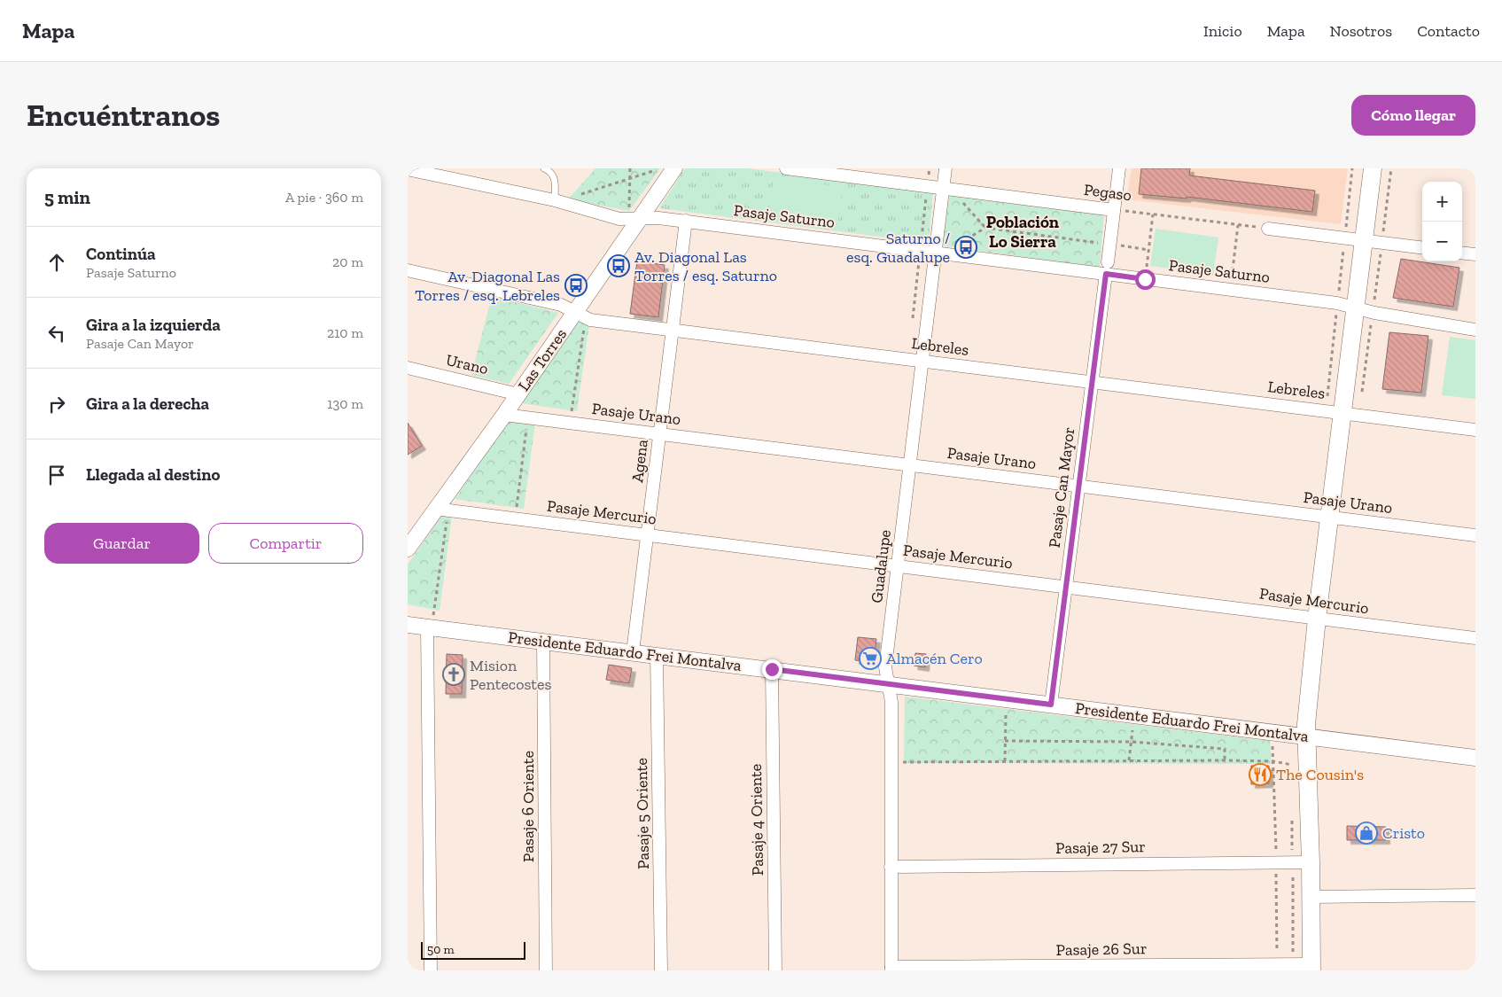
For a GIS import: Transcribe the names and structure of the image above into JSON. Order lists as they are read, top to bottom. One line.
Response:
{"streets":{"street":["Pegaso","Pasaje Saturno","Lebreles","Las Torres","Urano","Pasaje Urano","Agena","Pasaje Can Mayor","Pasaje Mercurio","Guadalupe","Presidente Eduardo Frei Montalva","Pasaje 6 Oriente","Pasaje 5 Oriente","Pasaje 4 Oriente","Pasaje 27 Sur","Pasaje 26 Sur"]},"crossings":[["Pegaso","Pasaje Can Mayor"],["Pegaso","Guadalupe"],["Pasaje Saturno","Las Torres"],["Pasaje Saturno","Agena"],["Pasaje Saturno","Pasaje Can Mayor"],["Pasaje Saturno","Guadalupe"],["Lebreles","Las Torres"],["Lebreles","Agena"],["Lebreles","Pasaje Can Mayor"],["Lebreles","Guadalupe"],["Las Torres","Urano"],["Las Torres","Pasaje Urano"],["Las Torres","Pasaje Mercurio"],["Pasaje Urano","Agena"],["Pasaje Urano","Pasaje Can Mayor"],["Pasaje Urano","Guadalupe"],["Agena","Pasaje Mercurio"],["Agena","Presidente Eduardo Frei Montalva"],["Pasaje Can Mayor","Pasaje Mercurio"],["Pasaje Can Mayor","Presidente Eduardo Frei Montalva"],["Pasaje Mercurio","Guadalupe"],["Guadalupe","Presidente Eduardo Frei Montalva"],["Guadalupe","Pasaje 27 Sur"],["Guadalupe","Pasaje 26 Sur"],["Presidente Eduardo Frei Montalva","Pasaje 6 Oriente"],["Presidente Eduardo Frei Montalva","Pasaje 5 Oriente"],["Presidente Eduardo Frei Montalva","Pasaje 4 Oriente"]],"districts":["Población Lo Sierra"],"places":{"bus stop":["Saturno / esq. Guadalupe","Av. Diagonal Las Torres / esq. Saturno","Av. Diagonal Las Torres / esq. Lebreles"],"supermarket":["Almacén Cero"],"church":["Mision Pentecostes"],"restaurant":["The Cousin's"],"shop":["Cristo"]},"scale_bar":"50 m","page":{"header":"Mapa","nav":["Inicio","Mapa","Nosotros","Contacto"],"buttons":["Cómo llegar",["Guardar","Compartir"]],"title":"Encuéntranos","heading":["5 min","A pie · 360 m"],"map_buttons":["+","−"],"list":[["Continúa","Pasaje Saturno","20 m"],["Gira a la izquierda","Pasaje Can Mayor","210 m"],["Gira a la derecha","130 m"],"Llegada al destino"],"scale":"50 m"}}
